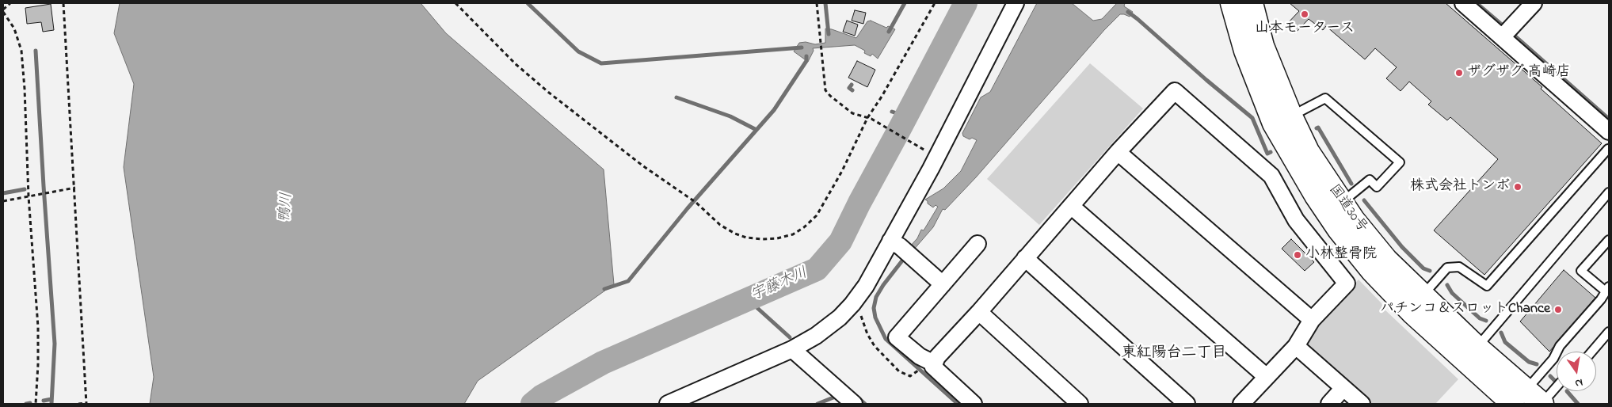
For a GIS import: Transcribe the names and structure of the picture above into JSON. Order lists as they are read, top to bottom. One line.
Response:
{"streets":{"highway":["国道30号"]},"districts":["東紅陽台二丁目"],"water":["鴨川","宇藤木川"],"places":["山本モータース","ザグザグ 高崎店","株式会社トンボ","小林整骨院","パチンコ＆スロットChance"],"north":"bottom"}
